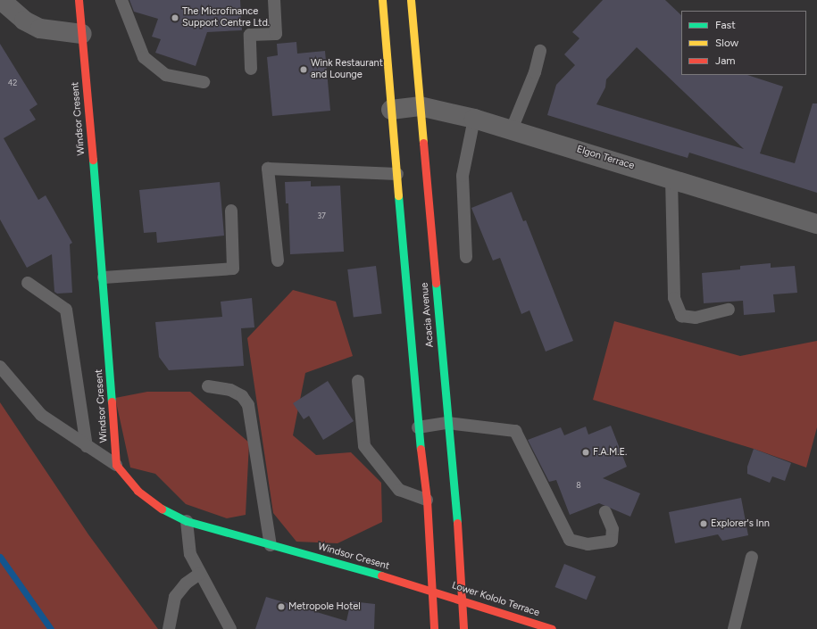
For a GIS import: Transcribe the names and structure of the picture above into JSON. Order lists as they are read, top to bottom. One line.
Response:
{"streets":{"main road":["Windsor Cresent","Acacia Avenue","Lower Kololo Terrace"],"street":["Elgon Terrace"]},"crossings":[["Windsor Cresent","Acacia Avenue"],["Windsor Cresent","Lower Kololo Terrace"],["Elgon Terrace","Acacia Avenue"],["Acacia Avenue","Lower Kololo Terrace"]],"places":["The Microfinance Support Centre Ltd.","Wink Restaurant and Lounge","F.A.M.E.","Explorer's Inn","Metropole Hotel"],"house_numbers":["42","37","8"],"legend":["Fast","Slow","Jam"]}
